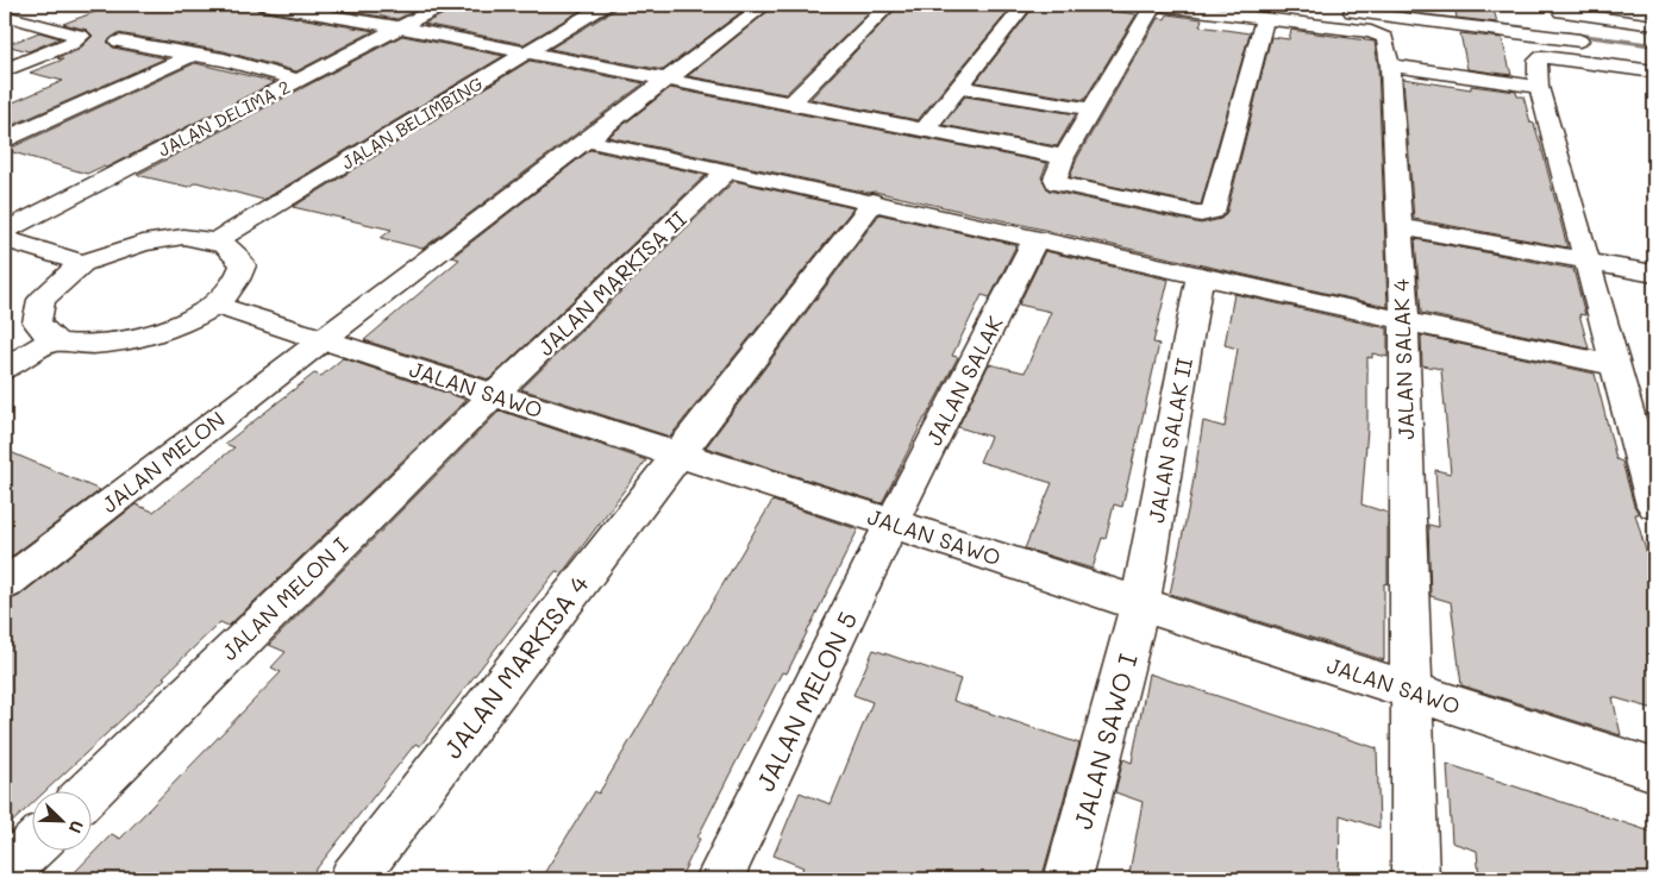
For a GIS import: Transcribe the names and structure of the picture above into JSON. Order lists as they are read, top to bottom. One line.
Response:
{"streets":{"street":["JALAN DELIMA 2","JALAN BELIMBING","JALAN MARKISA II","JALAN SALAK 4","JALAN SALAK","JALAN SAWO","JALAN SALAK II","JALAN MELON","JALAN MELON I","JALAN MARKISA 4","JALAN MELON 5","JALAN SAWO I"]},"crossings":[["JALAN MARKISA II","JALAN SAWO"],["JALAN MARKISA II","JALAN MELON I"],["JALAN SALAK 4","JALAN SAWO"],["JALAN SALAK","JALAN SAWO"],["JALAN SALAK","JALAN MELON 5"],["JALAN SAWO","JALAN SALAK II"],["JALAN SAWO","JALAN MELON"],["JALAN SAWO","JALAN MELON I"],["JALAN SAWO","JALAN MARKISA 4"],["JALAN SAWO","JALAN MELON 5"],["JALAN SAWO","JALAN SAWO I"],["JALAN SALAK II","JALAN SAWO I"]],"north":"bottom right"}
